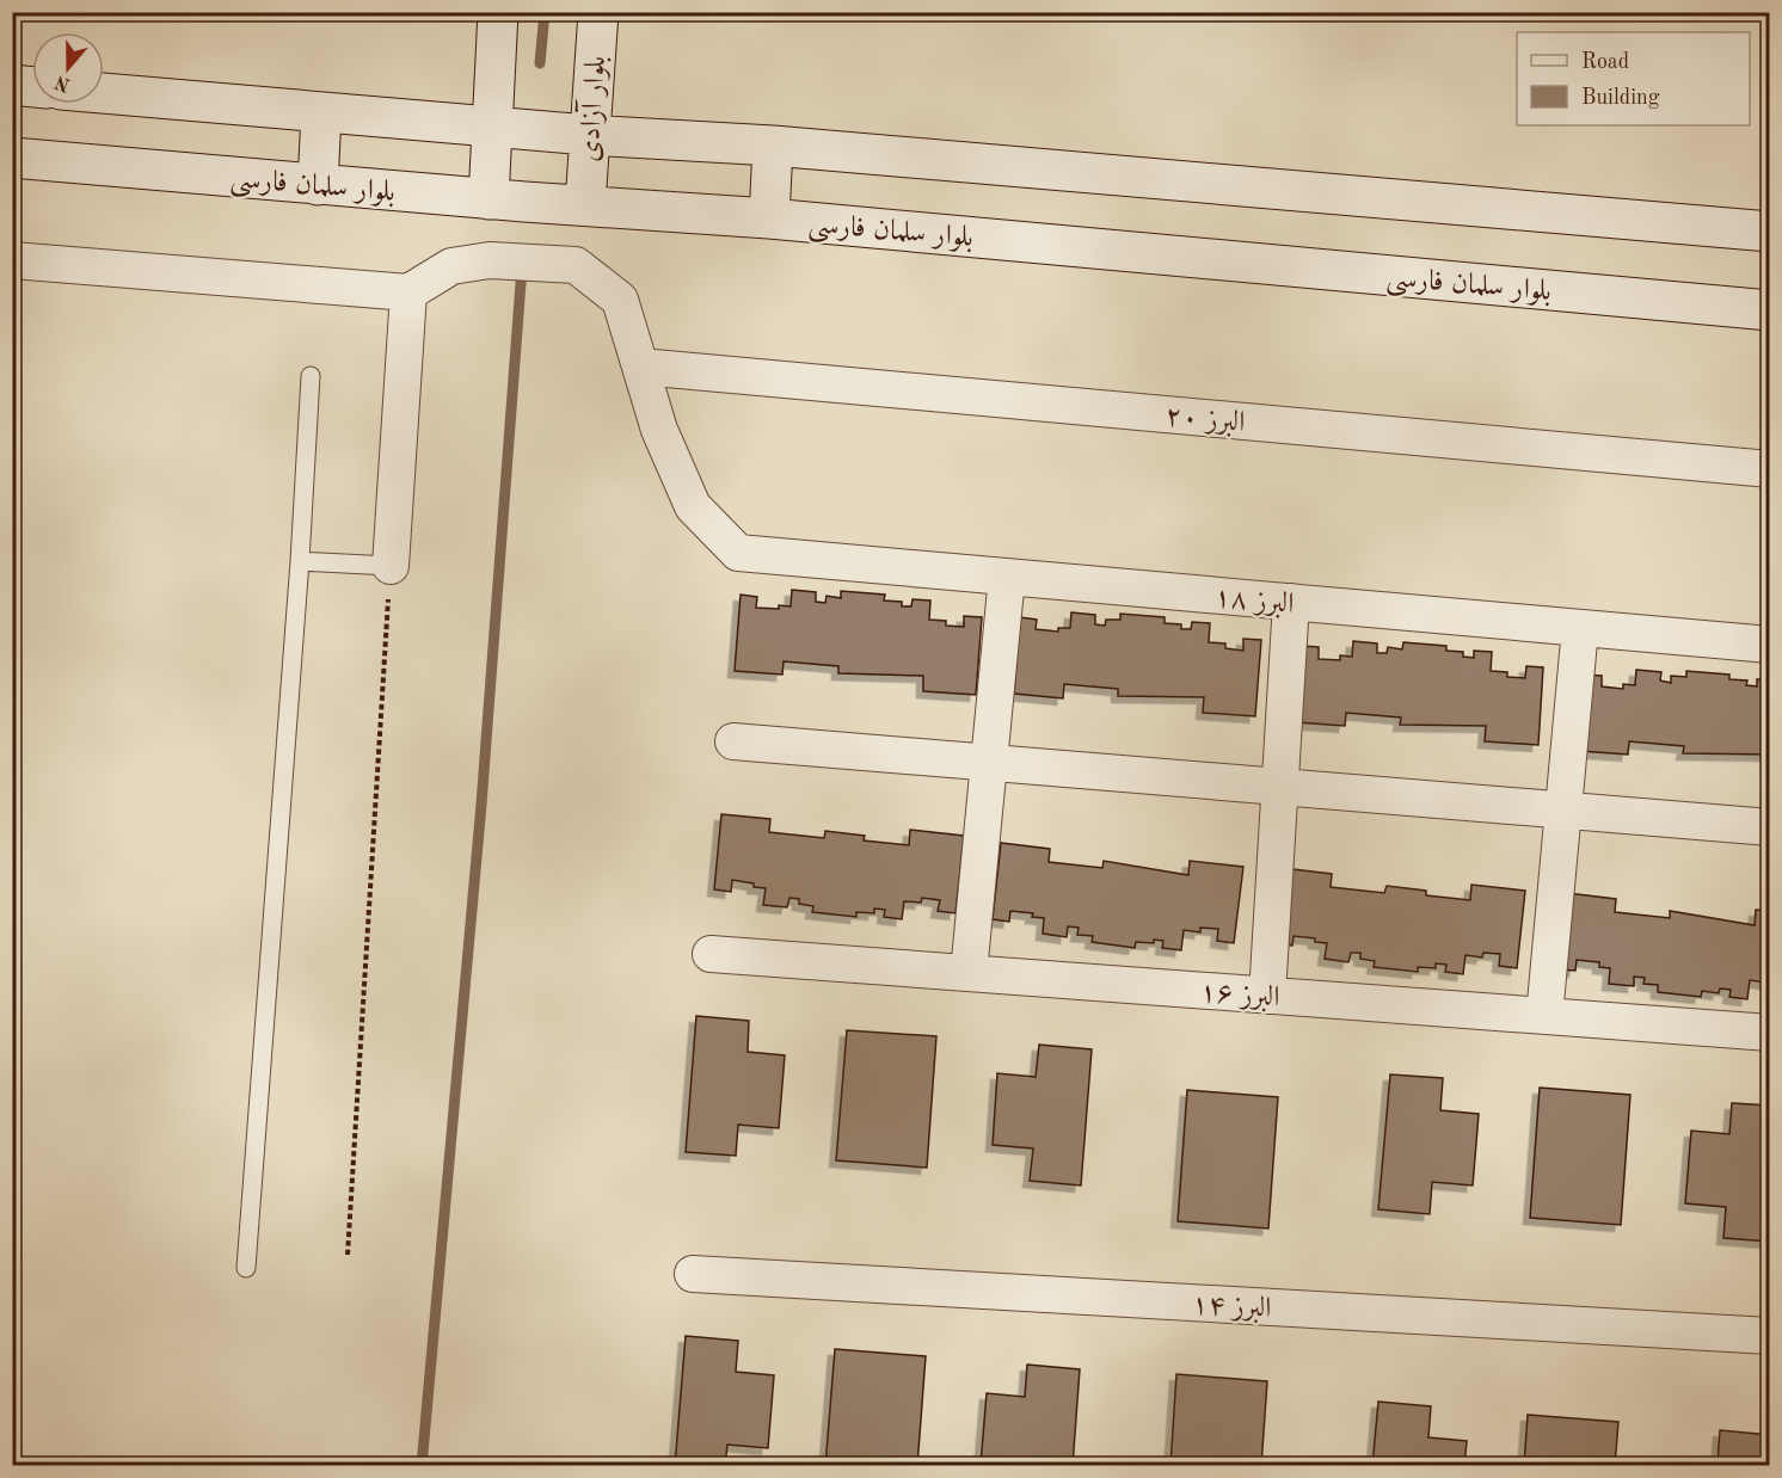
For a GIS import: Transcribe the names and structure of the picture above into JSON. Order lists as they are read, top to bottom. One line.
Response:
{"streets":{"main road":["بلوار آزادی","بلوار سلمان فارسی"],"street":["البرز ۲۰","البرز ۱۸","البرز ۱۶","البرز ۱۴"]},"crossings":[["بلوار آزادی","بلوار سلمان فارسی"],["البرز ۲۰","البرز ۱۸"]],"legend":["Road","Building"],"north":"bottom"}
